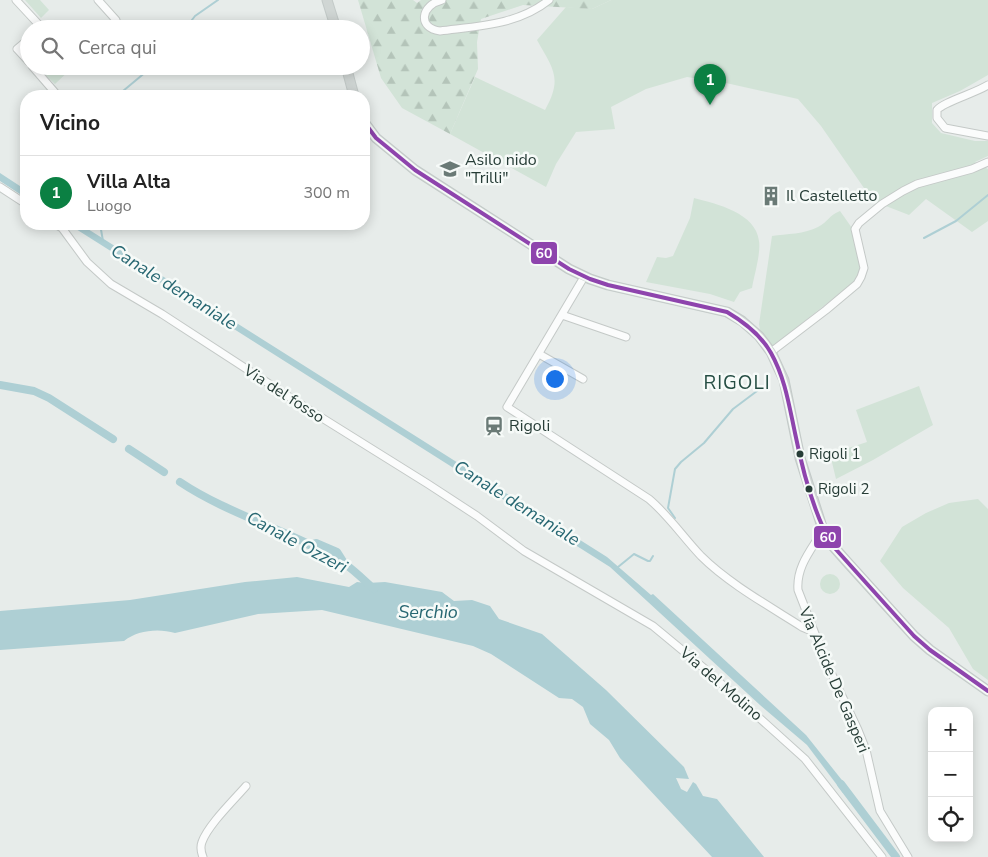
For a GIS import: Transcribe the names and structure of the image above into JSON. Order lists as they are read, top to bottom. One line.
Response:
{"streets":{"street":["Via del fosso","Via Alcide De Gasperi","Via del Molino"]},"crossings":[["Via del fosso","Via del Molino"]],"districts":["RIGOLI"],"water":["Canale demaniale","Canale Ozzeri","Serchio"],"places":{"school or university":["Asilo nido \"Trilli\""],"building":["Il Castelletto"],"station":["Rigoli"],"other":["Rigoli 1","Rigoli 2"]},"lines":["transit line 60"],"page":{"search":"Cerca qui","pins":"1","heading":"Vicino","list":[{"mark":"1","name":"Villa Alta","note":"Luogo","value":"300 m"}],"map_buttons":["+","−"]}}
